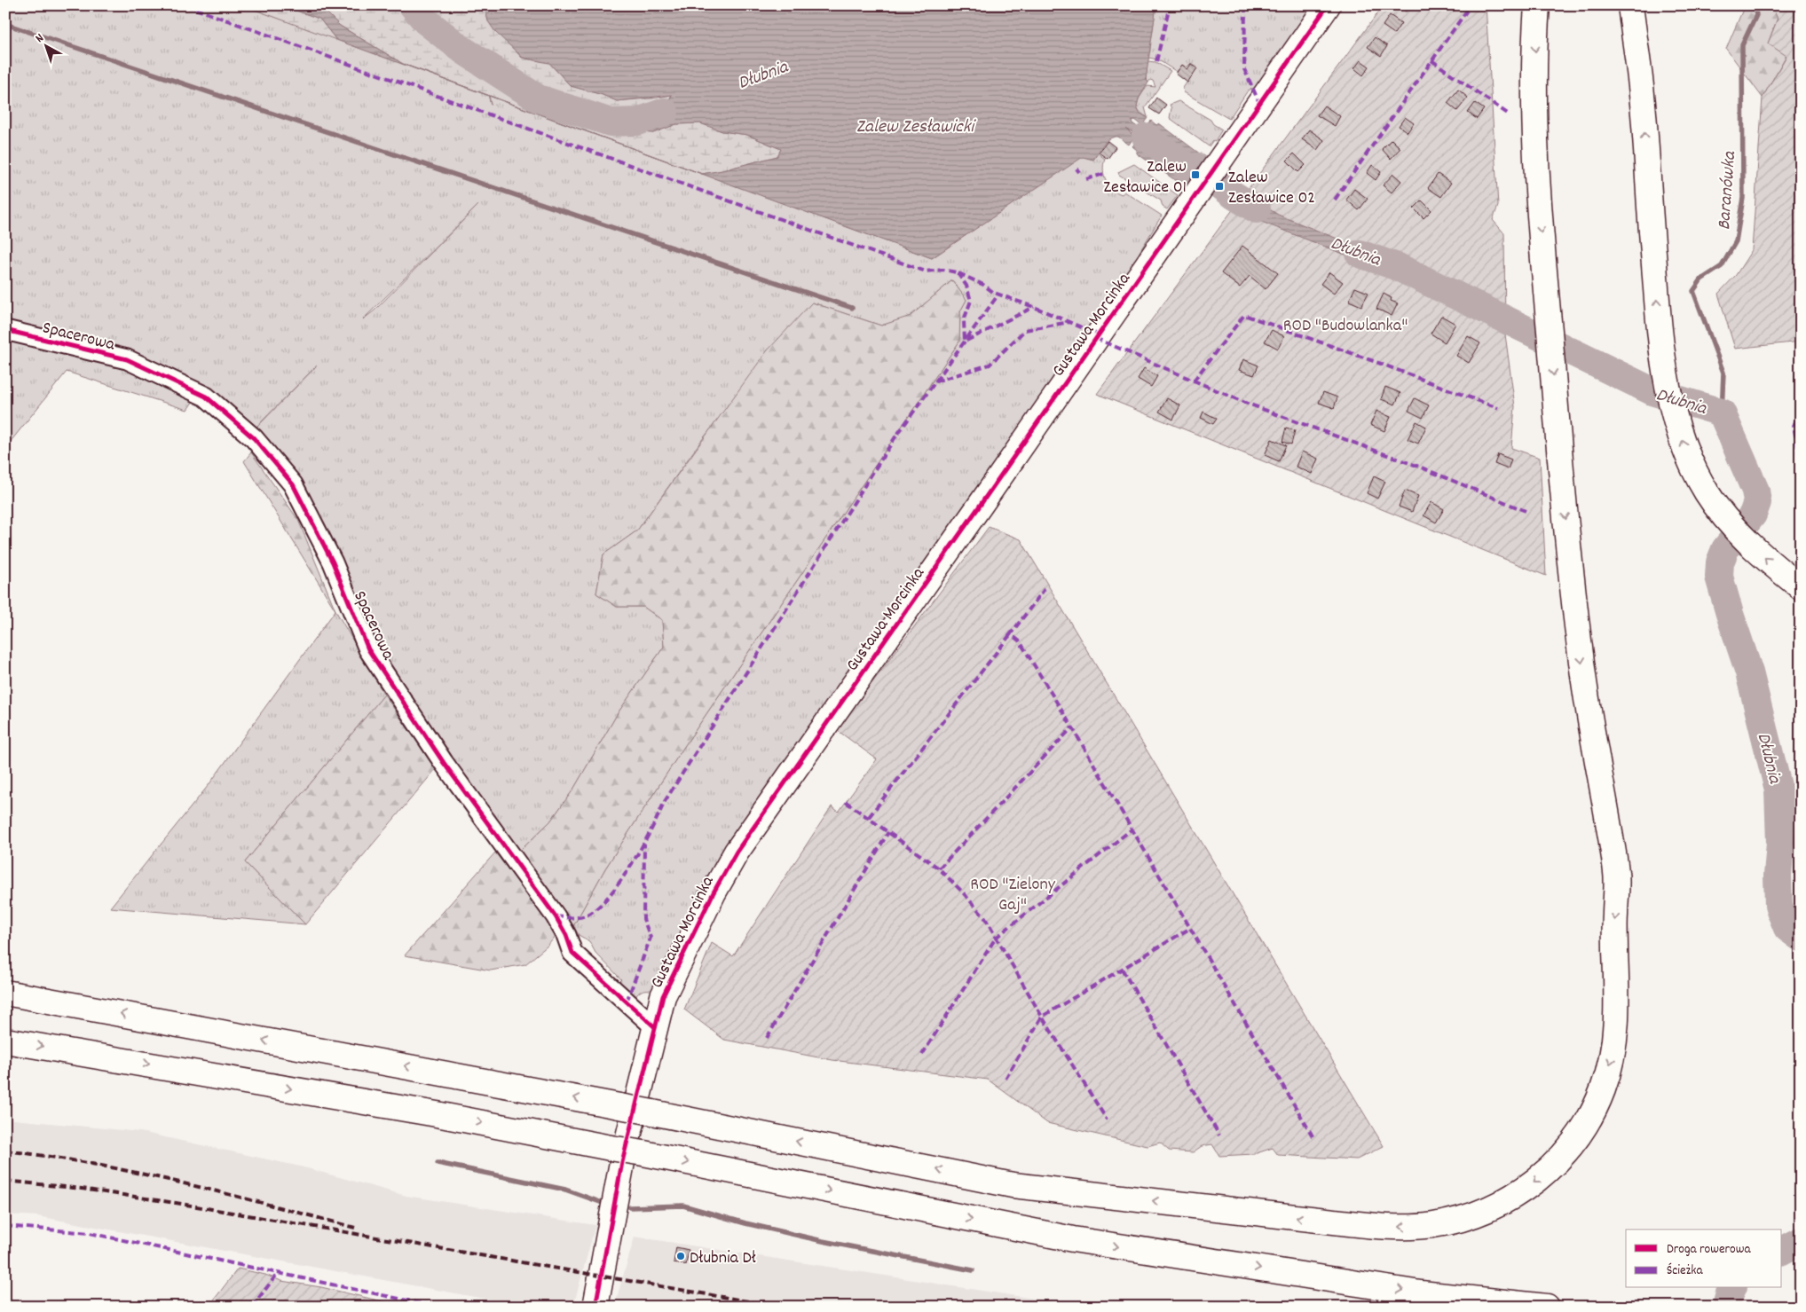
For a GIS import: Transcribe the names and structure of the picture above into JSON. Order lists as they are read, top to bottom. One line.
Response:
{"streets":{"main road":["Gustawa Morcinka"],"street":["Spacerowa"]},"crossings":[["Gustawa Morcinka","Spacerowa"]],"water":["Dłubnia","Zalew Zesławicki","Baranówka"],"parks":["ROD \"Budowlanka\"","ROD \"Zielony Gaj\""],"places":{"transit":["Zalew Zesławice 01","Zalew Zesławice 02"],"other":["Dłubnia Dł"]},"legend":["Droga rowerowa","Ścieżka"],"north":"top left"}
